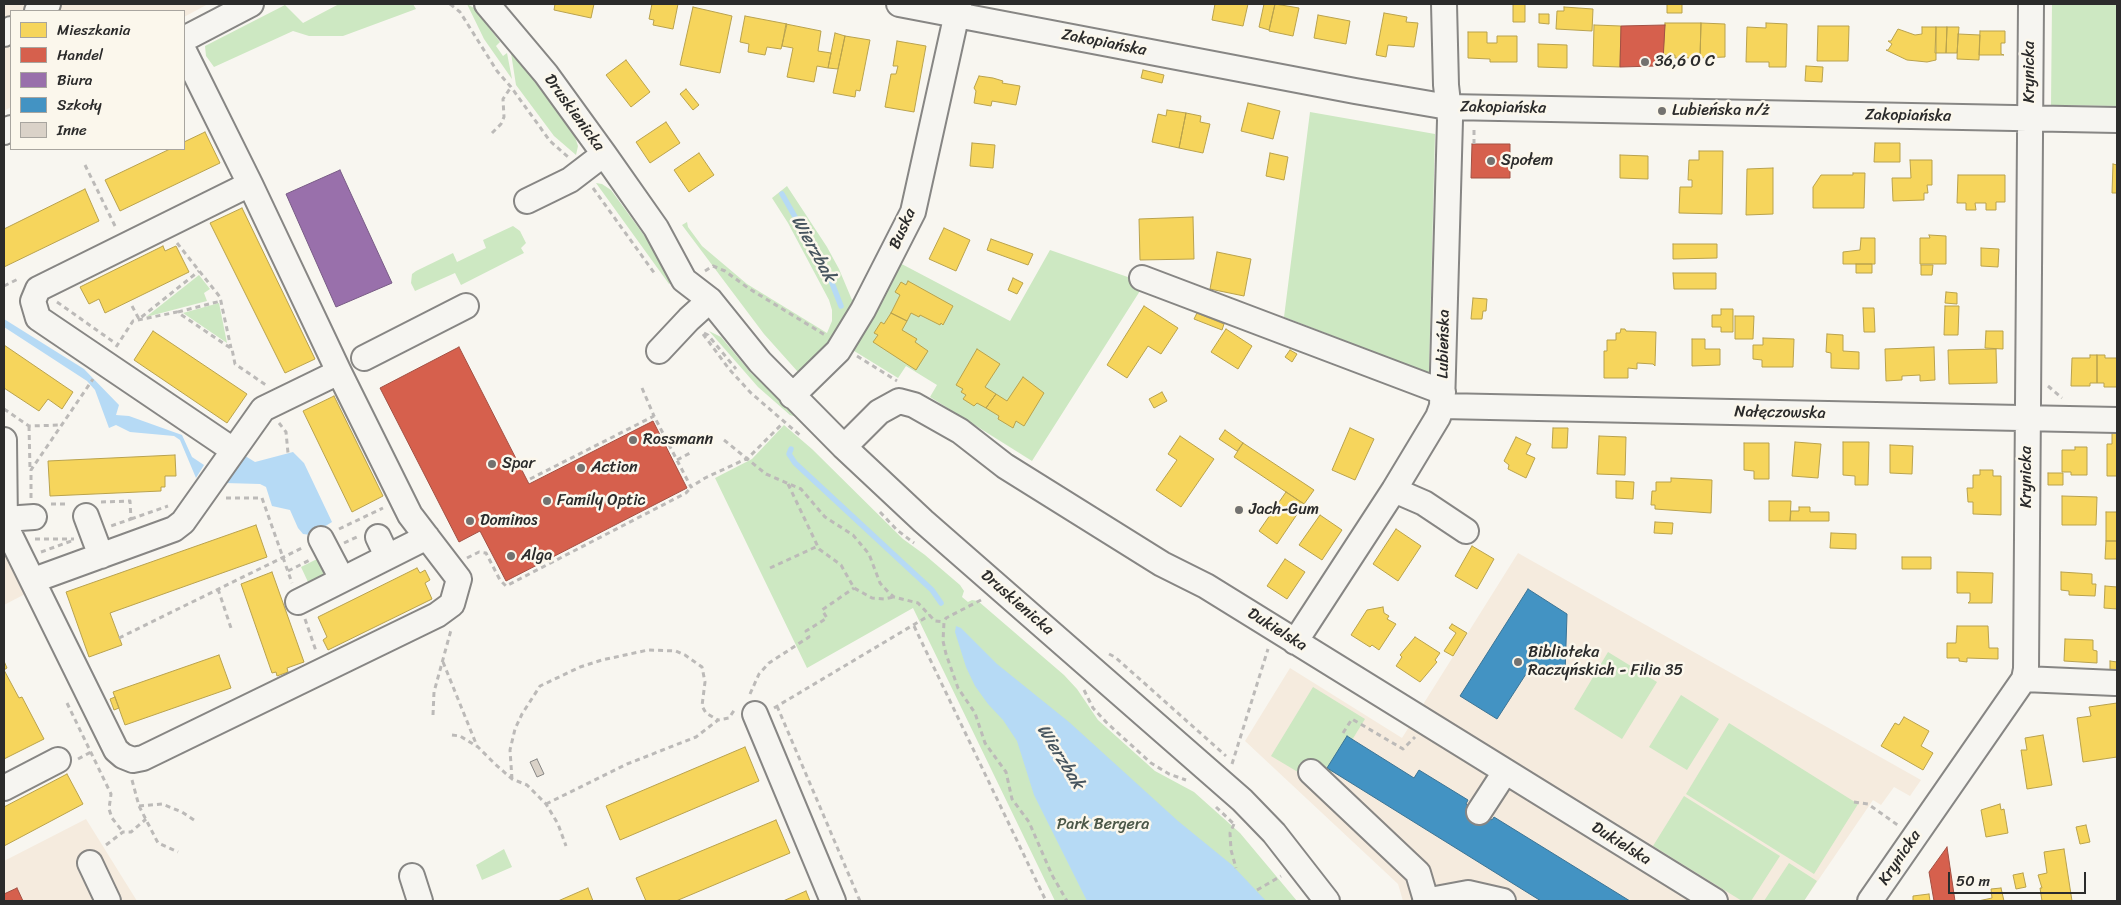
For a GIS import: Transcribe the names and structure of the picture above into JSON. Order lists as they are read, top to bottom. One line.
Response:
{"streets":{"street":["Zakopiańska","Krynicka","Druskienicka","Buska","Lubieńska","Nałęczowska","Dukielska"]},"crossings":[["Zakopiańska","Krynicka"],["Zakopiańska","Buska"],["Zakopiańska","Lubieńska"],["Krynicka","Nałęczowska"],["Druskienicka","Buska"],["Druskienicka","Dukielska"],["Lubieńska","Nałęczowska"],["Lubieńska","Dukielska"]],"water":["Wierzbak"],"parks":["Park Bergera"],"places":["36,6 O C","Lubieńska n/ż","Społem","Rossmann","Spar","Action","Family Optic","Jach-Gum","Dominos","Alga","Biblioteka Raczyńskich - Filia 35"],"legend":["Mieszkania","Handel","Biura","Szkoły","Inne"],"scale_bar":"50 m"}
